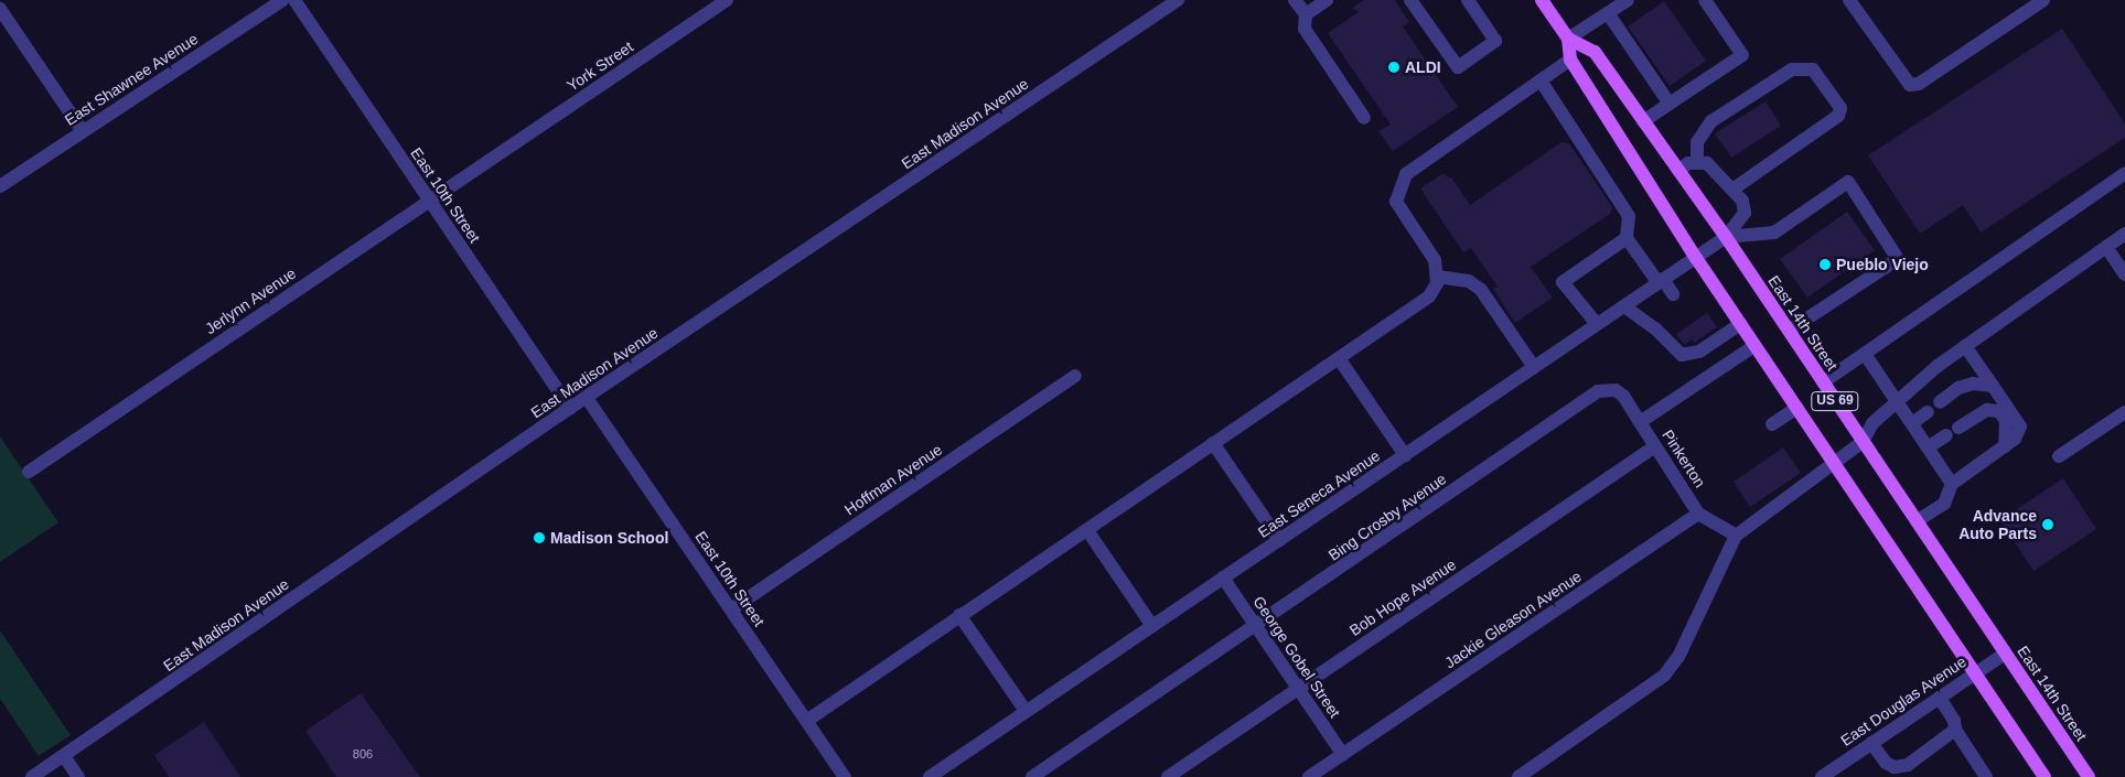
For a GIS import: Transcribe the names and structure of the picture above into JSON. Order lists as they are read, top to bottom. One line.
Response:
{"streets":{"main road":["East 14th Street","US 69"],"street":["York Street","East Shawnee Avenue","East Madison Avenue","East 10th Street","Jerlynn Avenue","Pinkerton","Hoffman Avenue","East Seneca Avenue","Bing Crosby Avenue","Bob Hope Avenue","Jackie Gleason Avenue","George Gobel Street","East Douglas Avenue"]},"crossings":[["York Street","Jerlynn Avenue"],["East Madison Avenue","East 10th Street"],["East 10th Street","Jerlynn Avenue"],["East 10th Street","Hoffman Avenue"],["East 14th Street","East Seneca Avenue"],["East 14th Street","East Douglas Avenue"],["Pinkerton","Bing Crosby Avenue"],["Pinkerton","Bob Hope Avenue"],["Pinkerton","Jackie Gleason Avenue"],["East Seneca Avenue","George Gobel Street"],["Bing Crosby Avenue","George Gobel Street"],["Bob Hope Avenue","George Gobel Street"],["Jackie Gleason Avenue","George Gobel Street"]],"places":["ALDI","Pueblo Viejo","Advance Auto Parts","Madison School"],"house_numbers":["806"]}
